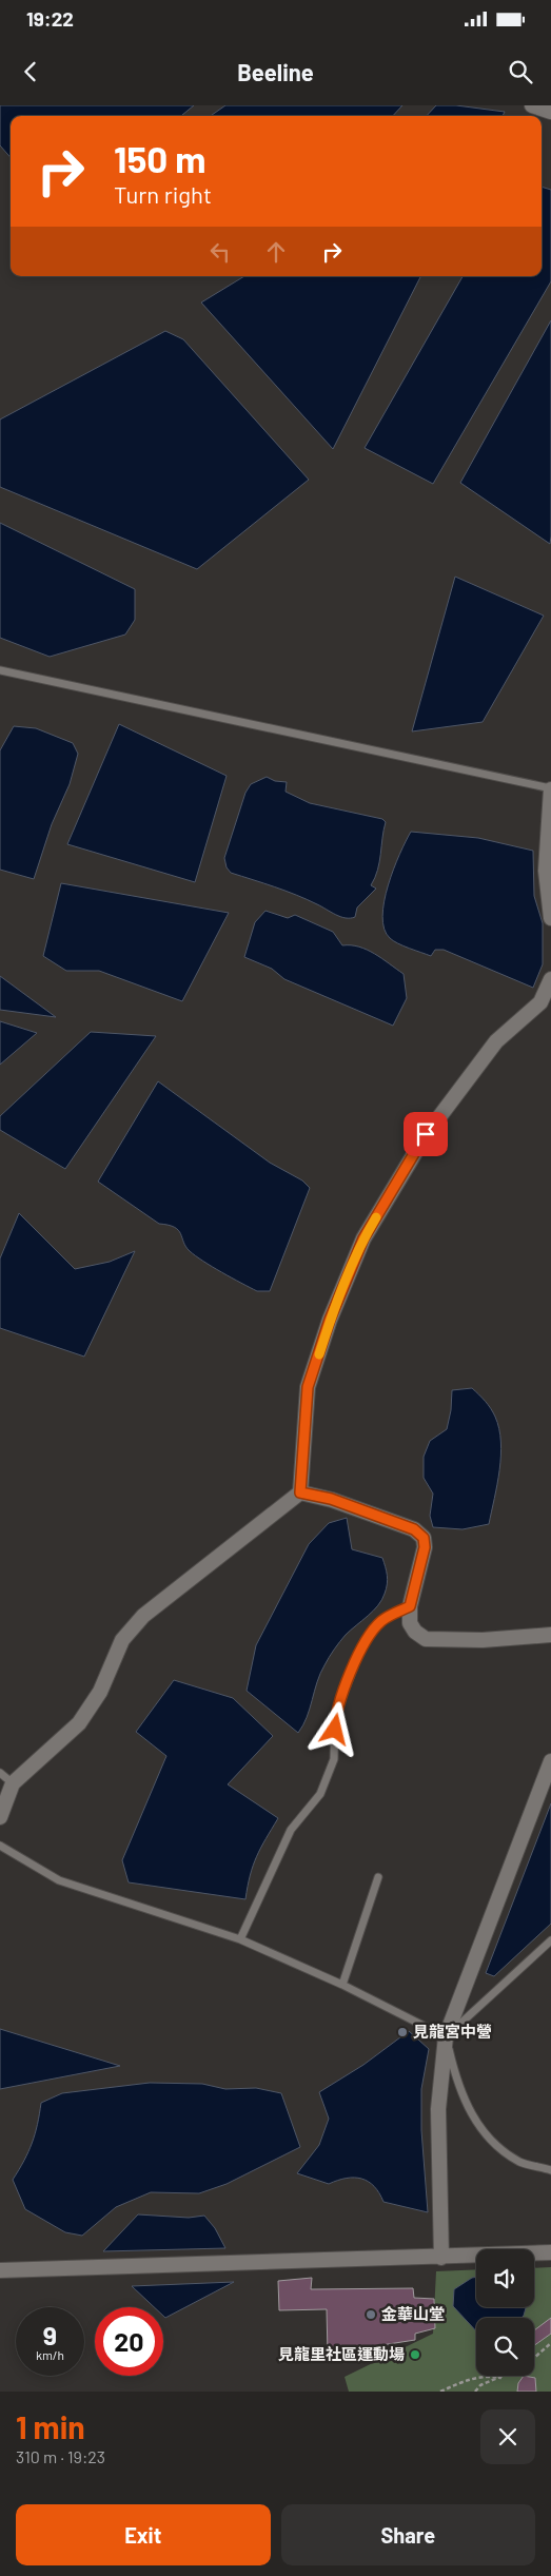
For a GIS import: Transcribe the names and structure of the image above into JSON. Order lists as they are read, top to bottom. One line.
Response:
{"places":["見龍宮中營","金華山堂","見龍里社區運動場"],"page":{"status":"19:22","header":"Beeline","turn":["150 m","Turn right"],"speed":"9 km/h","limit":"20","heading":["1 min","310 m · 19:23"],"buttons":["Exit","Share"]}}
